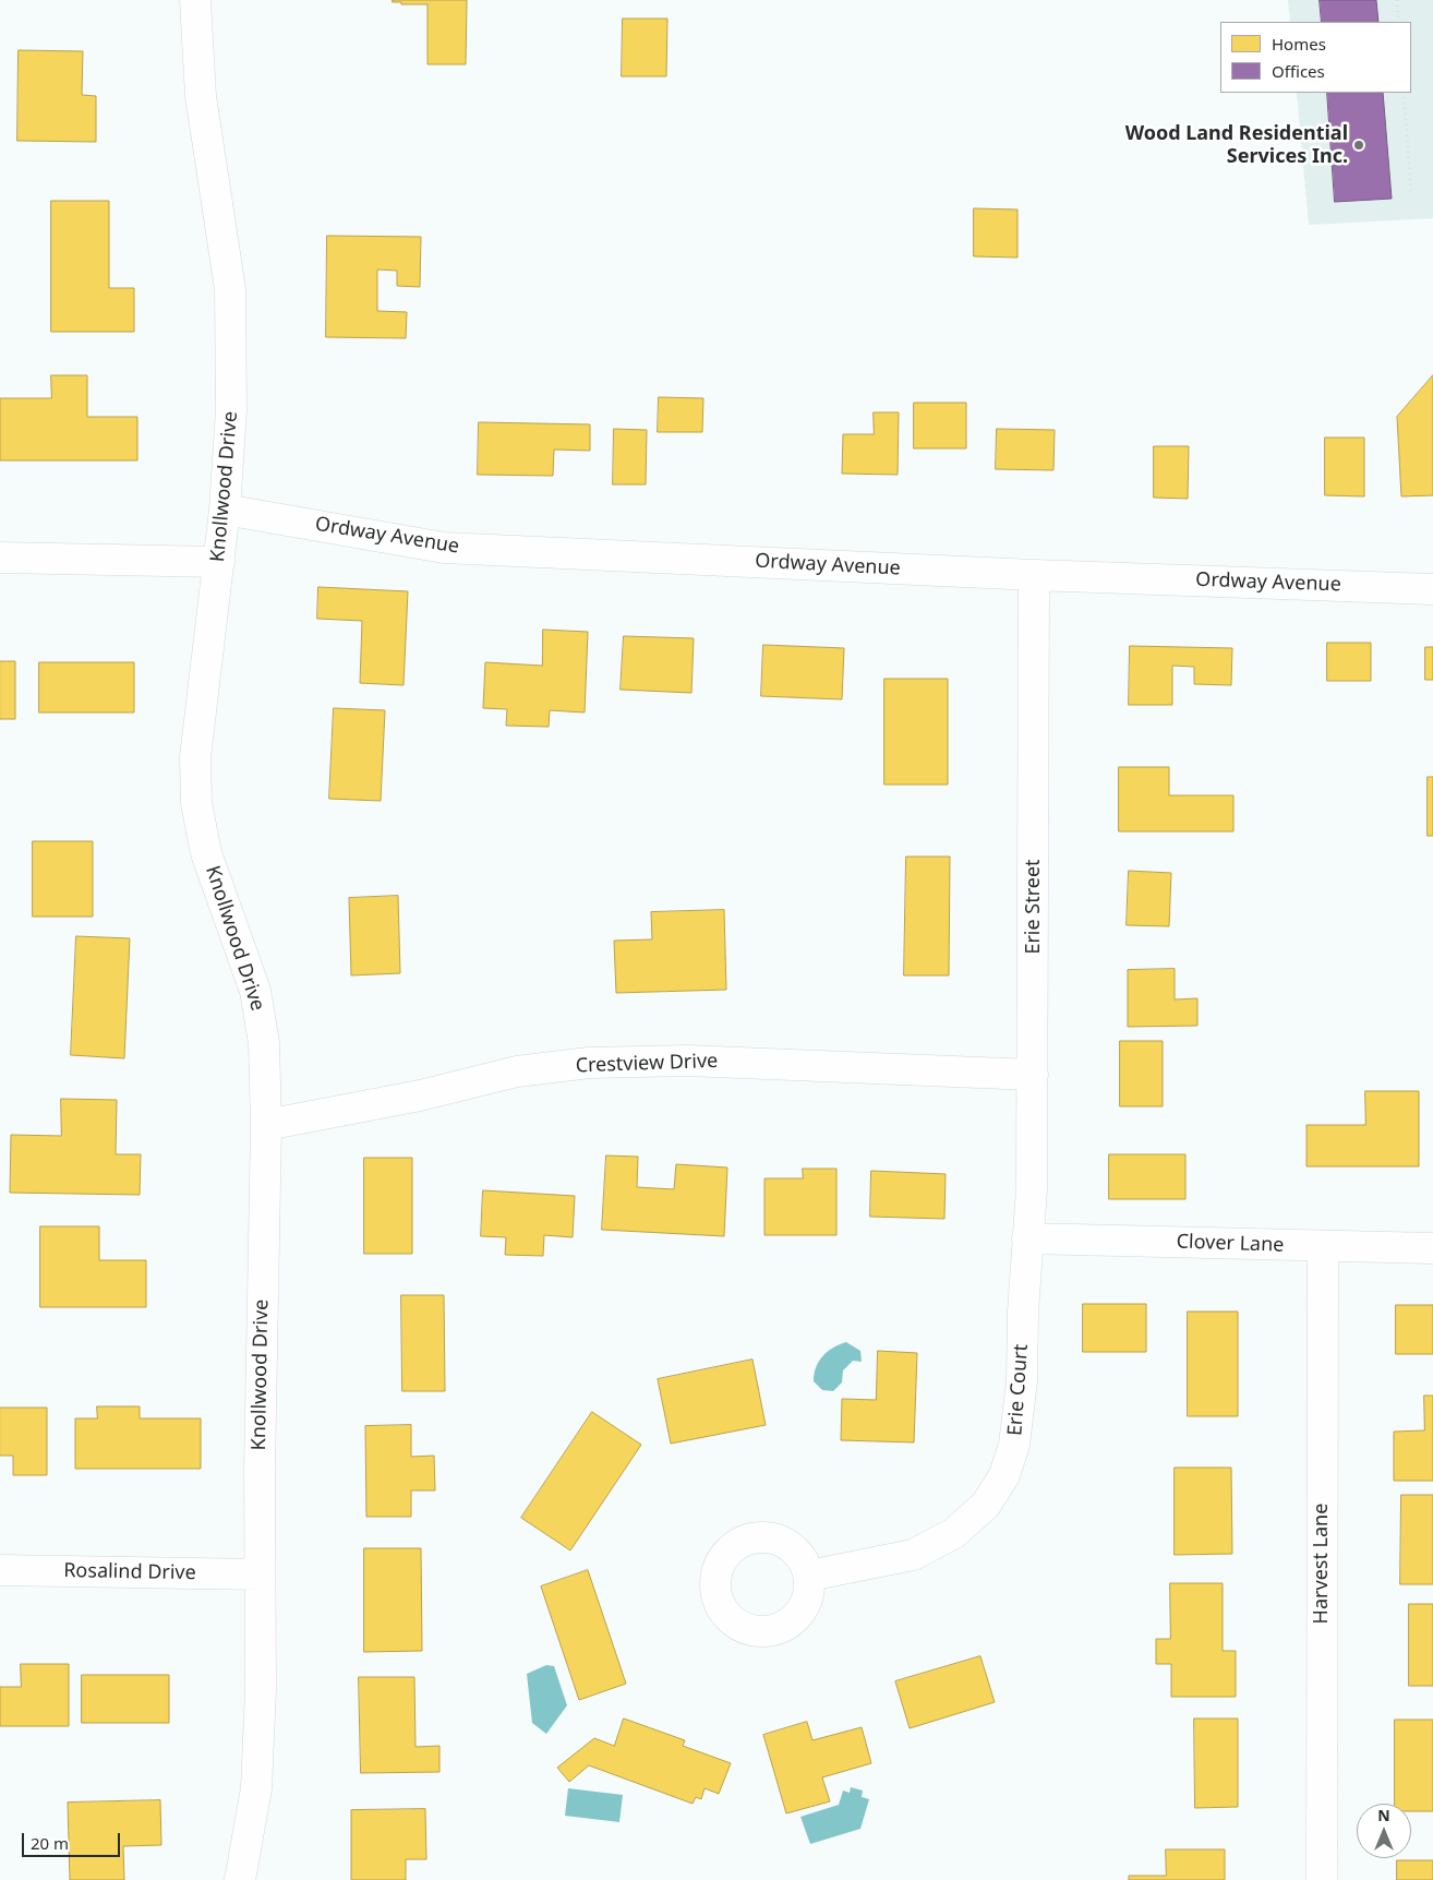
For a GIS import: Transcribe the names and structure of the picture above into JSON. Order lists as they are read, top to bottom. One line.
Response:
{"streets":{"street":["Knollwood Drive","Ordway Avenue","Erie Street","Crestview Drive","Clover Lane","Erie Court","Harvest Lane","Rosalind Drive"]},"crossings":[["Knollwood Drive","Ordway Avenue"],["Knollwood Drive","Crestview Drive"],["Knollwood Drive","Rosalind Drive"],["Ordway Avenue","Erie Street"],["Erie Street","Crestview Drive"],["Erie Street","Clover Lane"],["Erie Street","Erie Court"],["Clover Lane","Erie Court"],["Clover Lane","Harvest Lane"]],"places":["Wood Land Residential Services Inc."],"legend":["Homes","Offices"],"scale_bar":"20 m","north":"top"}
